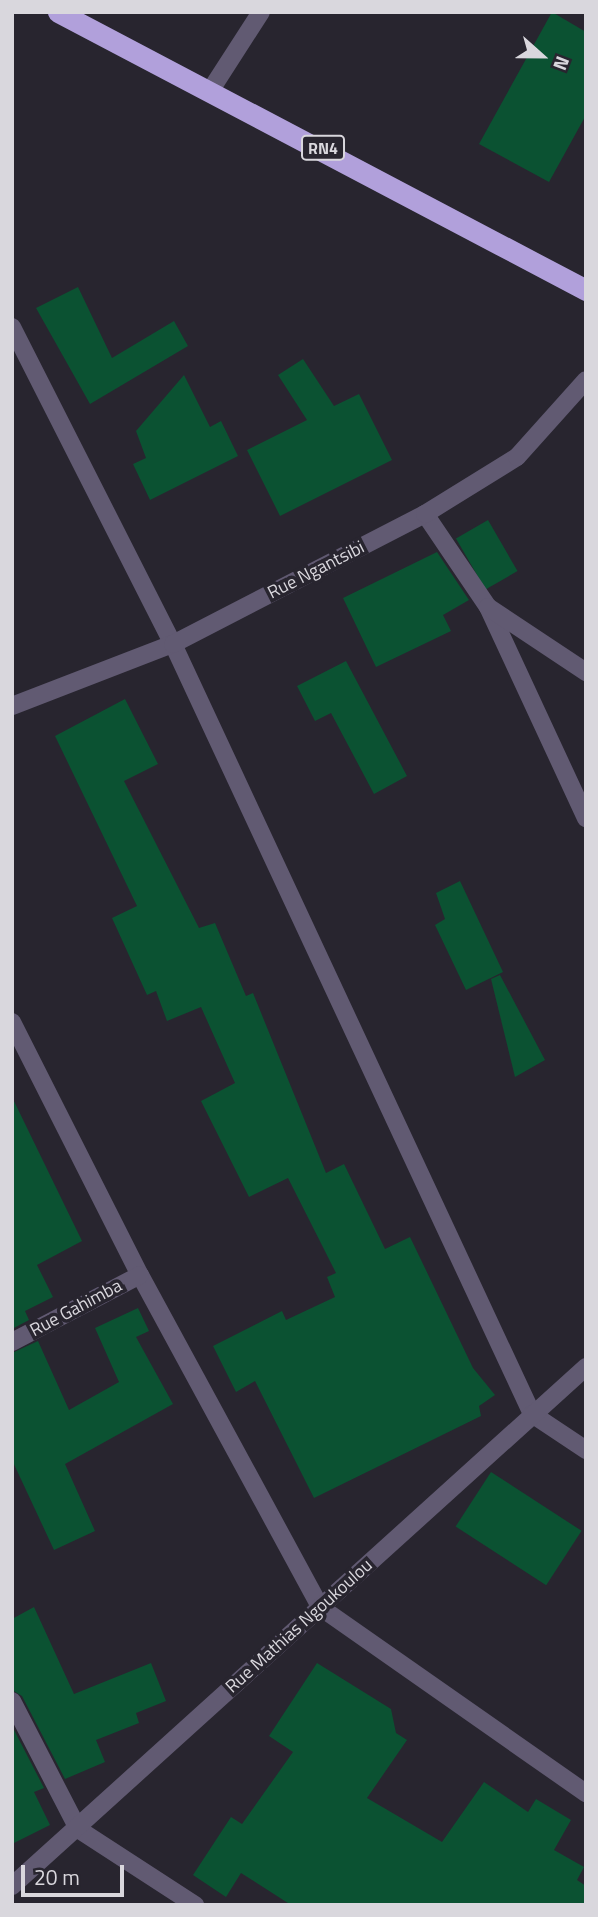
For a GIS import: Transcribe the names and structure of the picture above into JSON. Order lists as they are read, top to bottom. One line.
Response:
{"streets":{"highway":["RN4"],"street":["Rue Ngantsibi","Rue Gahimba","Rue Mathias Ngoukoulou"]},"scale_bar":"20 m","north":"right"}
